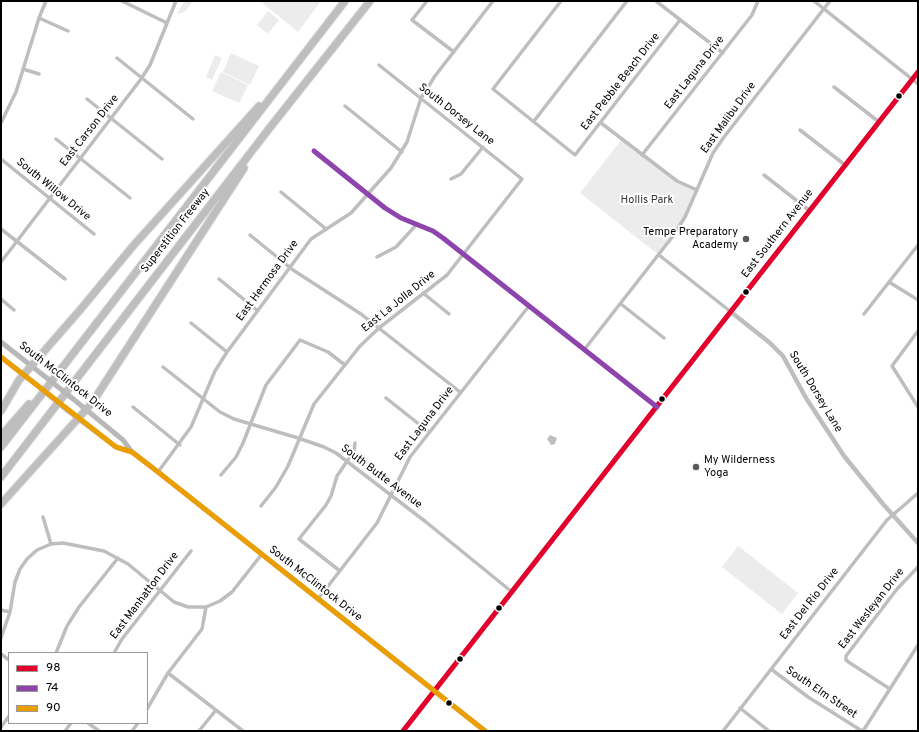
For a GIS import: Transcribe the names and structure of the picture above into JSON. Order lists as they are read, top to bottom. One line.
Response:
{"streets":{"highway":["Superstition Freeway"],"main road":["East Southern Avenue","South McClintock Drive"],"street":["East Laguna Drive","East Pebble Beach Drive","South Dorsey Lane","East Malibu Drive","East Carson Drive","South Willow Drive","East Hermosa Drive","East La Jolla Drive","South Butte Avenue","East Manhatton Drive","East Del Rio Drive","East Wesleyan Drive","South Elm Street"]},"crossings":[["East Laguna Drive","South McClintock Drive"],["East Laguna Drive","South Butte Avenue"],["South Dorsey Lane","East Malibu Drive"],["South Dorsey Lane","East Southern Avenue"],["South Dorsey Lane","East Hermosa Drive"],["South Dorsey Lane","East La Jolla Drive"],["South Dorsey Lane","East Del Rio Drive"],["East Carson Drive","South Willow Drive"],["East Southern Avenue","South McClintock Drive"],["East Southern Avenue","South Butte Avenue"],["East Hermosa Drive","South McClintock Drive"],["East Hermosa Drive","South Butte Avenue"],["East La Jolla Drive","South Butte Avenue"],["East Del Rio Drive","South Elm Street"]],"parks":["Hollis Park"],"places":["Tempe Preparatory Academy","My Wilderness Yoga"],"lines":["transit line 98","transit line 74","transit line 90"],"legend":["98","74","90"]}
